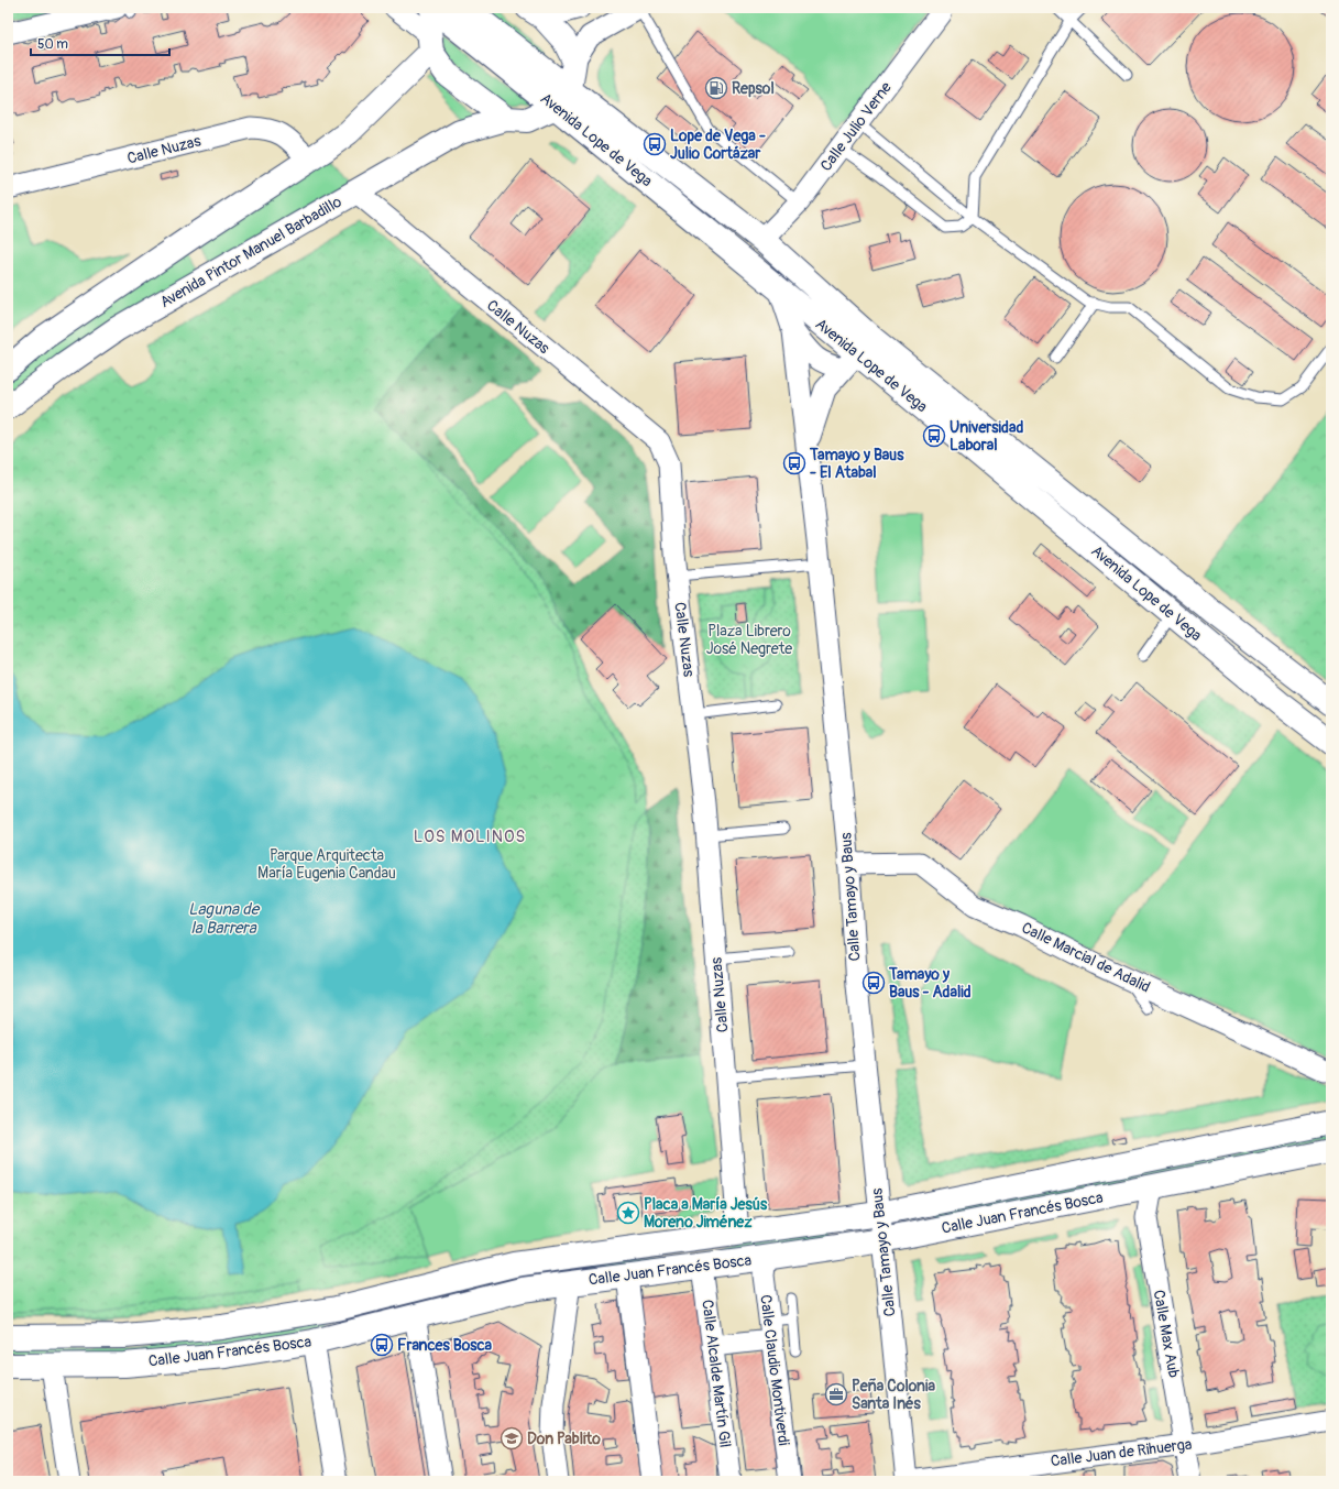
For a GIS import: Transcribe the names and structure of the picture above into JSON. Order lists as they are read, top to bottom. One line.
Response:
{"streets":{"main road":["Avenida Lope de Vega","Avenida Pintor Manuel Barbadillo","Calle Juan Francés Bosca"],"street":["Calle Julio Verne","Calle Nuzas","Calle Tamayo y Baus","Calle Marcial de Adalid","Calle Max Aub","Calle Claudio Montiverdi","Calle Alcalde Martín Gil","Calle Juan de Rihuerga"]},"crossings":[["Calle Julio Verne","Avenida Lope de Vega"],["Avenida Lope de Vega","Avenida Pintor Manuel Barbadillo"],["Avenida Lope de Vega","Calle Tamayo y Baus"],["Calle Nuzas","Avenida Pintor Manuel Barbadillo"],["Calle Nuzas","Calle Juan Francés Bosca"],["Calle Tamayo y Baus","Calle Marcial de Adalid"],["Calle Tamayo y Baus","Calle Juan Francés Bosca"],["Calle Tamayo y Baus","Calle Juan de Rihuerga"],["Calle Juan Francés Bosca","Calle Max Aub"],["Calle Juan Francés Bosca","Calle Claudio Montiverdi"],["Calle Juan Francés Bosca","Calle Alcalde Martín Gil"],["Calle Max Aub","Calle Juan de Rihuerga"]],"districts":["LOS MOLINOS"],"water":["Laguna de la Barrera"],"parks":["Plaza Librero José Negrete","Parque Arquitecta María Eugenia Candau"],"places":{"fuel station":["Repsol"],"bus stop":["Lope de Vega - Julio Cortázar","Universidad Laboral","Tamayo y Baus - El Atabal","Tamayo y Baus - Adalid","Frances Bosca"],"place":["Placa a María Jesús Moreno Jiménez"],"office":["Peña Colonia Santa Inés"],"school or university":["Don Pablito"]},"scale_bar":"50 m"}
